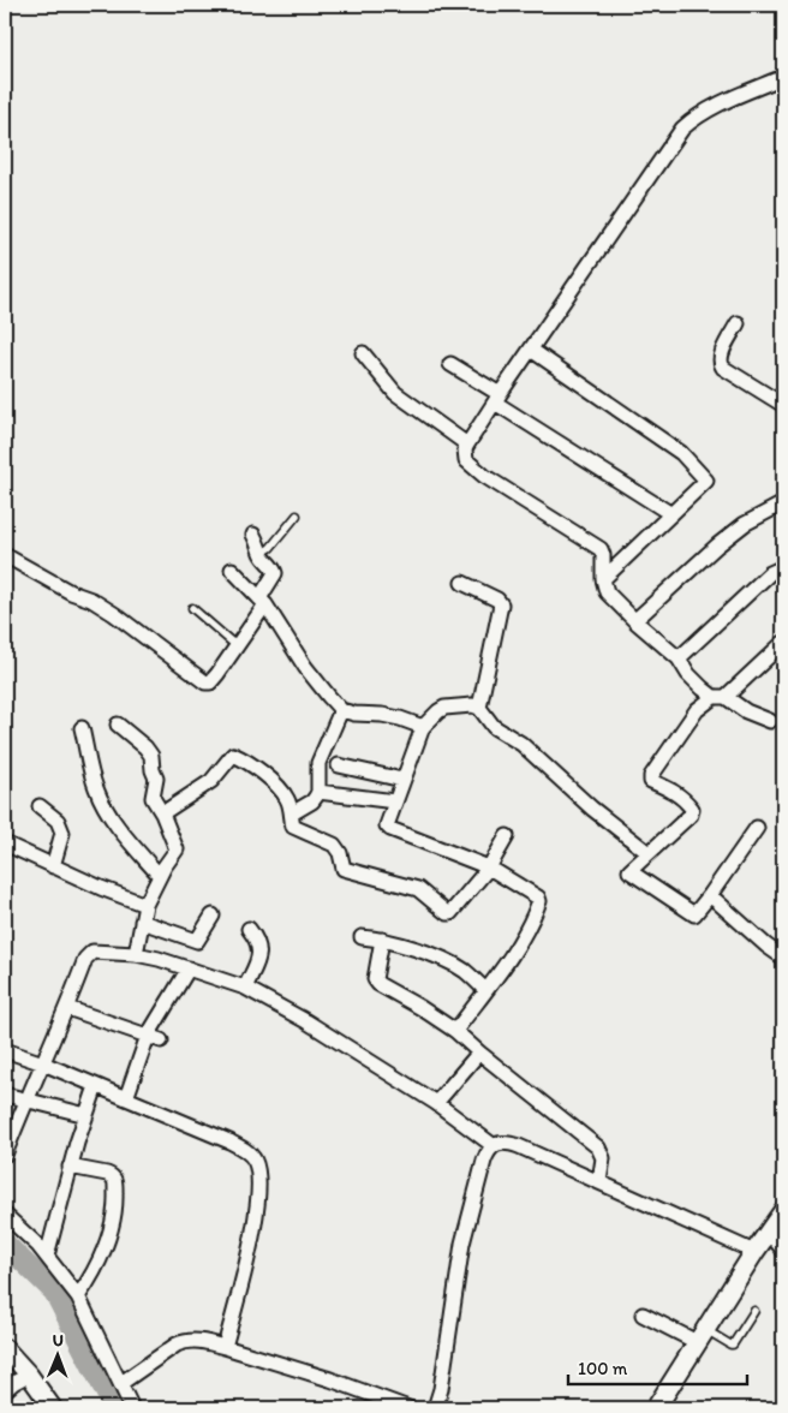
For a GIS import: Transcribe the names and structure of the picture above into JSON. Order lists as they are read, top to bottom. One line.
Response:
{"scale_bar":"100 m","north":"top"}
